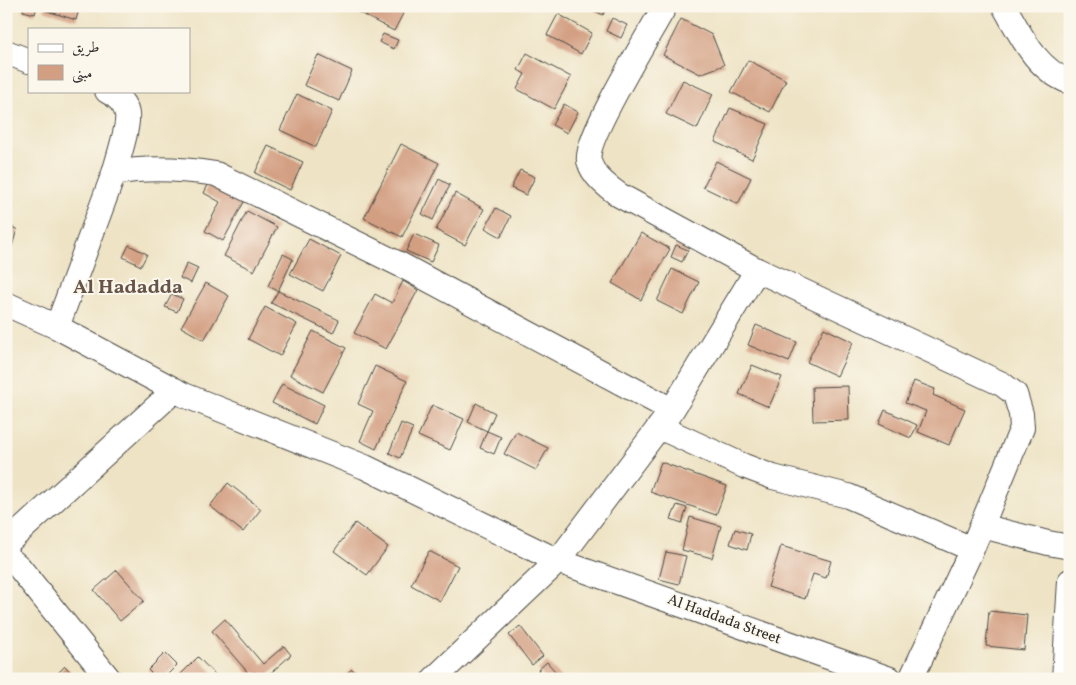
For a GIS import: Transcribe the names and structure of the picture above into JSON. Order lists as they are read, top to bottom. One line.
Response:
{"streets":{"street":["Al Haddada Street"]},"districts":["Al Hadadda"],"legend":["طريق","مبنى"]}
